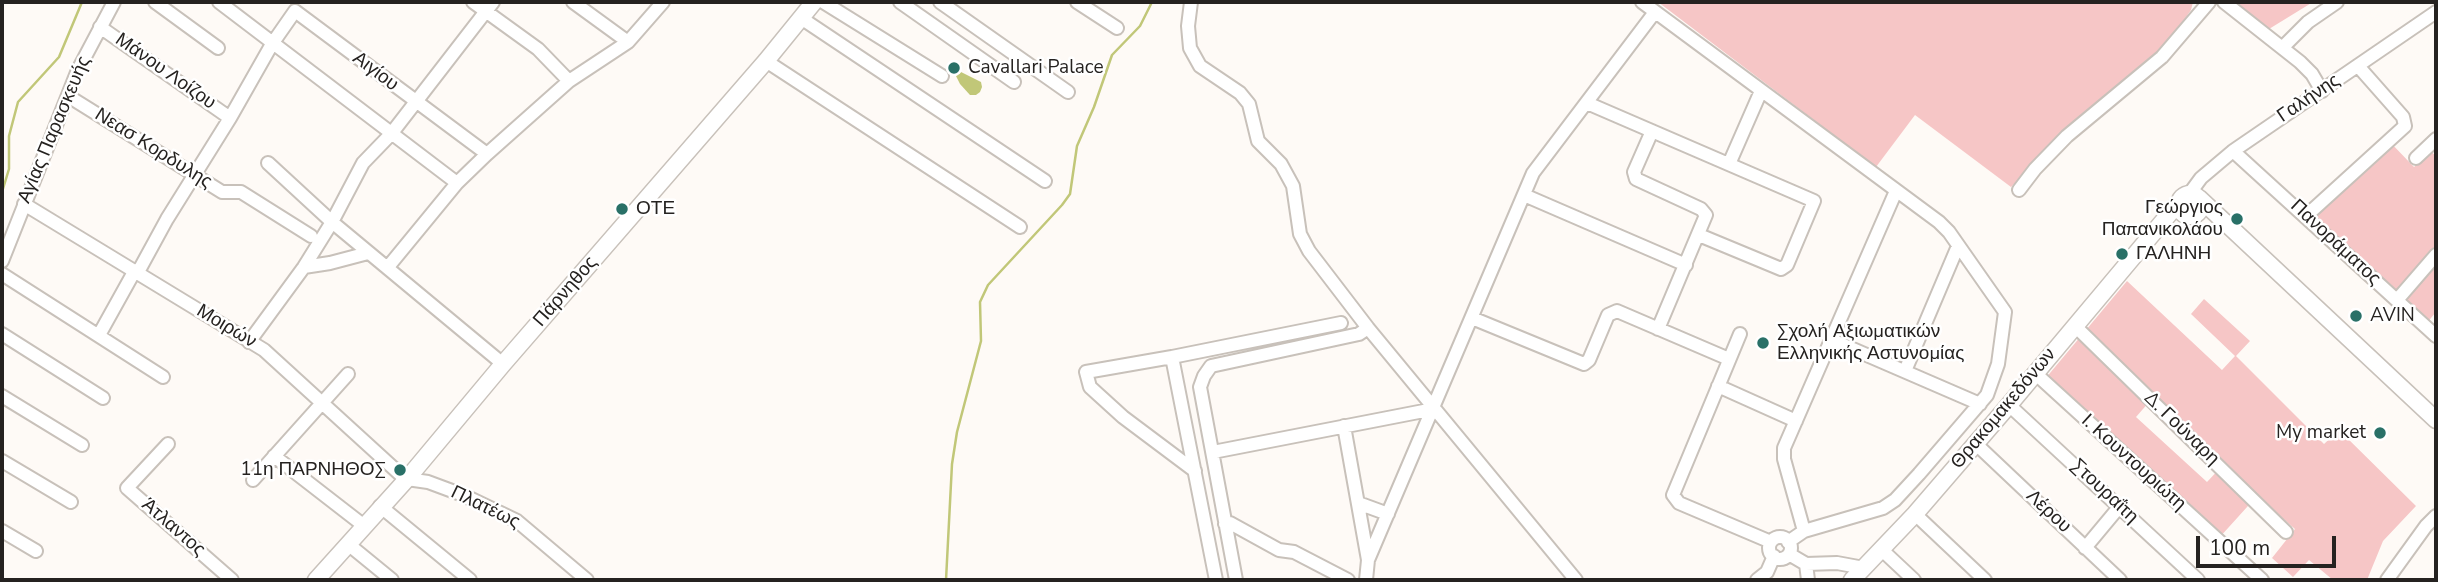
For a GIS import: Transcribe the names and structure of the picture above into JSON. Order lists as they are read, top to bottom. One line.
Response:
{"streets":{"main road":["Πάρνηθος","Θρακομακεδόνων"],"street":["Μάνου Λοίζου","Αιγίου","Γαλήνης","Αγίας Παρασκευής","Νεασ Κορδυλης","Πανοράματος","Μοιρών","Δ. Γούναρη","Ι. Κουντουριώτη","Στουραΐτη","Πλατέως","Λέρου","Άτλαντος"]},"crossings":[["Μάνου Λοίζου","Αγίας Παρασκευής"],["Γαλήνης","Πανοράματος"],["Γαλήνης","Θρακομακεδόνων"],["Αγίας Παρασκευής","Νεασ Κορδυλης"],["Αγίας Παρασκευής","Μοιρών"],["Πάρνηθος","Μοιρών"],["Πάρνηθος","Πλατέως"],["Μοιρών","Πλατέως"],["Θρακομακεδόνων","Δ. Γούναρη"],["Θρακομακεδόνων","Ι. Κουντουριώτη"],["Θρακομακεδόνων","Στουραΐτη"],["Θρακομακεδόνων","Λέρου"]],"places":["Cavallari Palace","ΟΤΕ","Γεώργιος Παπανικολάου","ΓΑΛΗΝΗ","AVIN","Σχολή Αξιωματικών Ελληνικής Αστυνομίας","My market","11η ΠΑΡΝΗΘΟΣ"],"scale_bar":"100 m"}
